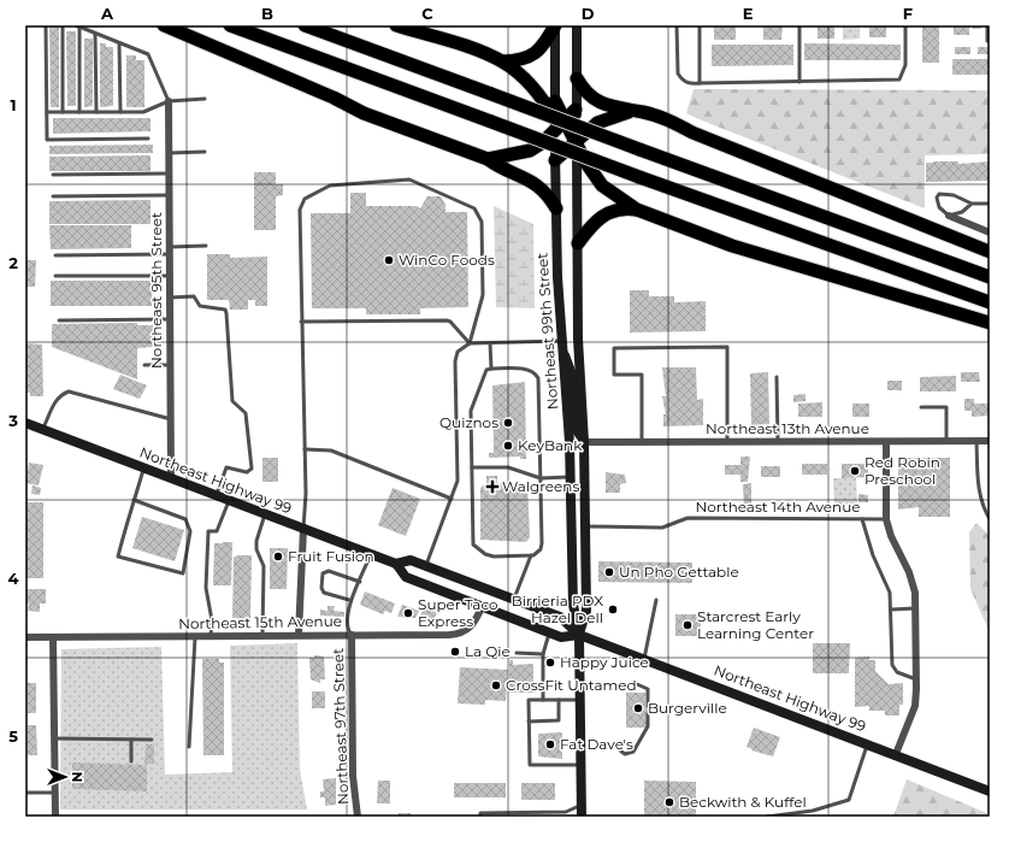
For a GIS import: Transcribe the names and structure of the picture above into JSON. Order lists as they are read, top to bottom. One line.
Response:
{"streets":{"main road":["Northeast 99th Street","Northeast Highway 99"],"street":["Northeast 95th Street","Northeast 13th Avenue","Northeast 15th Avenue","Northeast 97th Street"],"lane":["Northeast 14th Avenue"]},"crossings":[["Northeast 95th Street","Northeast Highway 99"],["Northeast 99th Street","Northeast 13th Avenue"],["Northeast 99th Street","Northeast Highway 99"],["Northeast 99th Street","Northeast 14th Avenue"],["Northeast Highway 99","Northeast 15th Avenue"],["Northeast 15th Avenue","Northeast 97th Street"]],"places":{"other":["WinCo Foods","Quiznos","KeyBank","Red Robin Preschool","Fruit Fusion","Un Pho Gettable","Birrieria PDX Hazel Dell","Super Taco Express","Starcrest Early Learning Center","La Qie","Happy Juice","CrossFit Untamed","Burgerville","Fat Dave's","Beckwith & Kuffel"],"health":["Walgreens"]},"north":"right","grid":{"columns":["A","B","C","D","E","F"],"rows":["1","2","3","4","5"]}}
